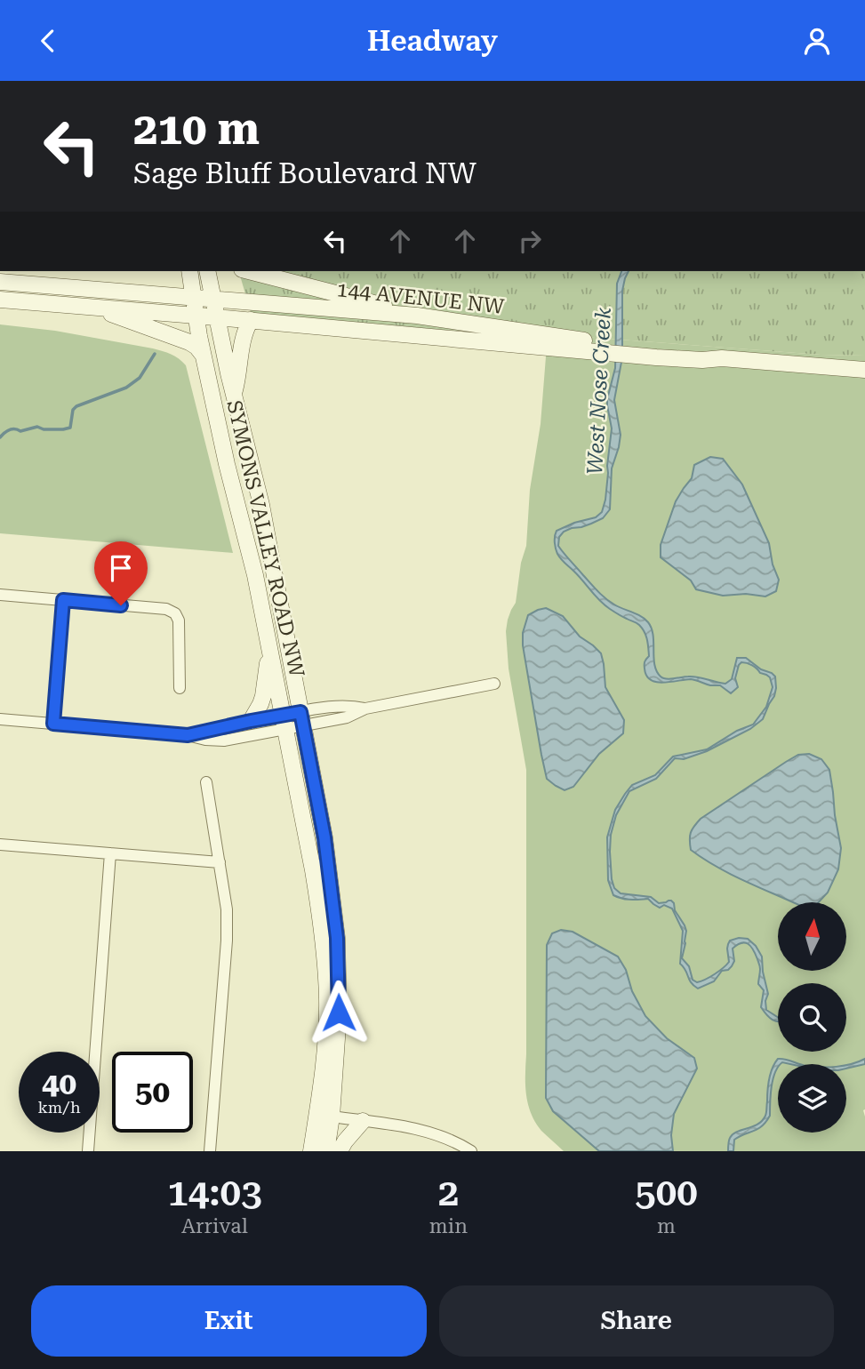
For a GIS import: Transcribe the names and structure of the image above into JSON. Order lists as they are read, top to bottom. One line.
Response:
{"streets":{"main road":["144 AVENUE NW","SYMONS VALLEY ROAD NW"]},"crossings":[["144 AVENUE NW","SYMONS VALLEY ROAD NW"]],"water":["West Nose Creek"],"north":"top","page":{"header":"Headway","turn":["210 m","Sage Bluff Boulevard NW"],"speed":"40 km/h","limit":"50","eta":["14:03","Arrival","2","min","500","m"],"buttons":["Exit","Share"]}}
